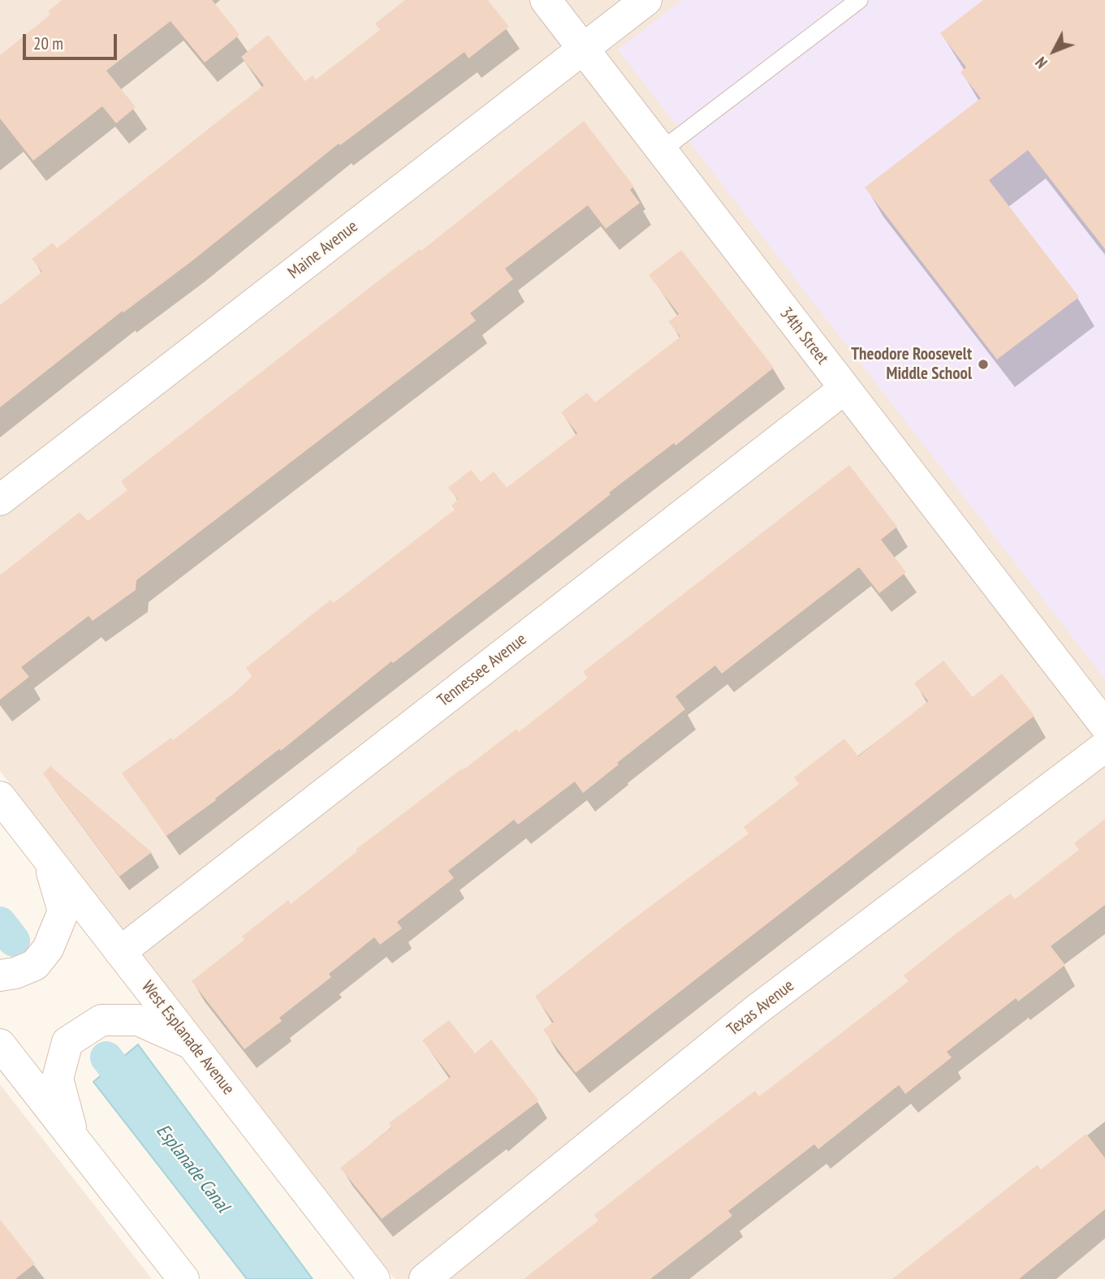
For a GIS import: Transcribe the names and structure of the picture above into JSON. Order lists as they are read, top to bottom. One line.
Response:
{"streets":{"street":["Maine Avenue","34th Street","Tennessee Avenue","Texas Avenue","West Esplanade Avenue"]},"crossings":[["Maine Avenue","34th Street"],["34th Street","Tennessee Avenue"],["Tennessee Avenue","West Esplanade Avenue"]],"water":["Esplanade Canal"],"places":["Theodore Roosevelt Middle School"],"scale_bar":"20 m","north":"bottom left"}
